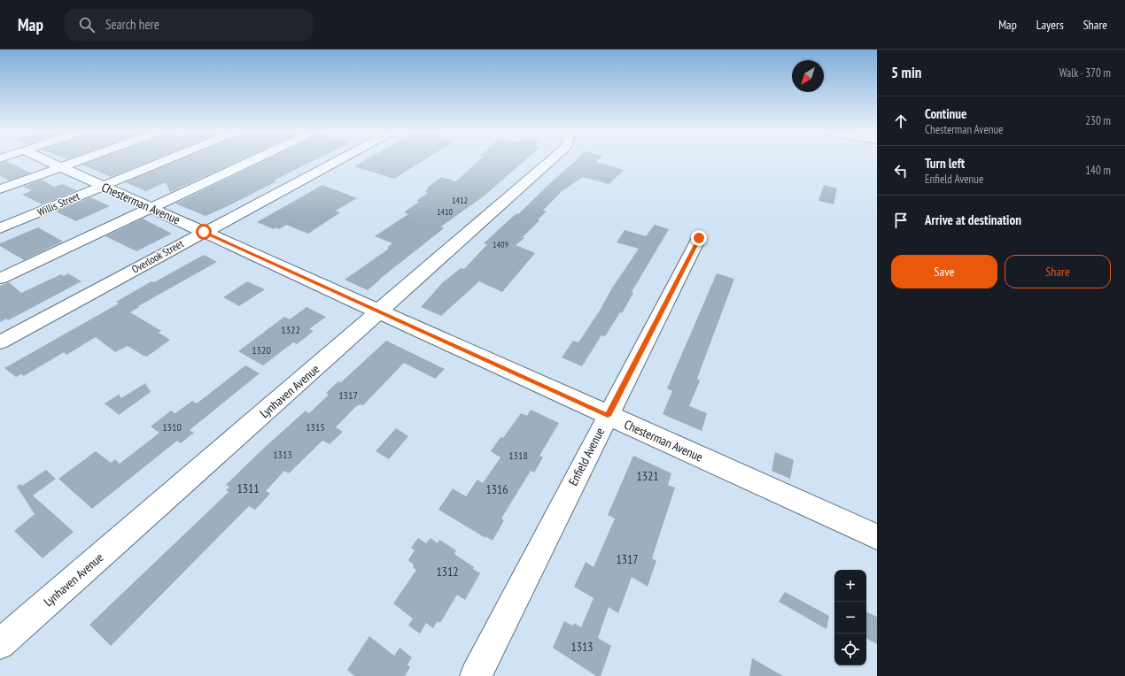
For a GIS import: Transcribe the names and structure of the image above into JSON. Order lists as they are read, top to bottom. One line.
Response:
{"streets":{"street":["Chesterman Avenue","Willis Street","Overlook Street","Lynhaven Avenue","Enfield Avenue"]},"crossings":[["Chesterman Avenue","Willis Street"],["Chesterman Avenue","Overlook Street"],["Chesterman Avenue","Lynhaven Avenue"],["Chesterman Avenue","Enfield Avenue"]],"house_numbers":["1412","1410","1409","1322","1320","1317","1310","1315","1313","1318","1321","1311","1316","1317","1312","1313"],"north":"bottom left","page":{"header":"Map","search":"Search here","nav":["Map","Layers","Share"],"heading":["5 min","Walk · 370 m"],"list":[["Continue","Chesterman Avenue","230 m"],["Turn left","Enfield Avenue","140 m"],"Arrive at destination"],"buttons":["Save","Share"],"map_buttons":["+","−"]}}
